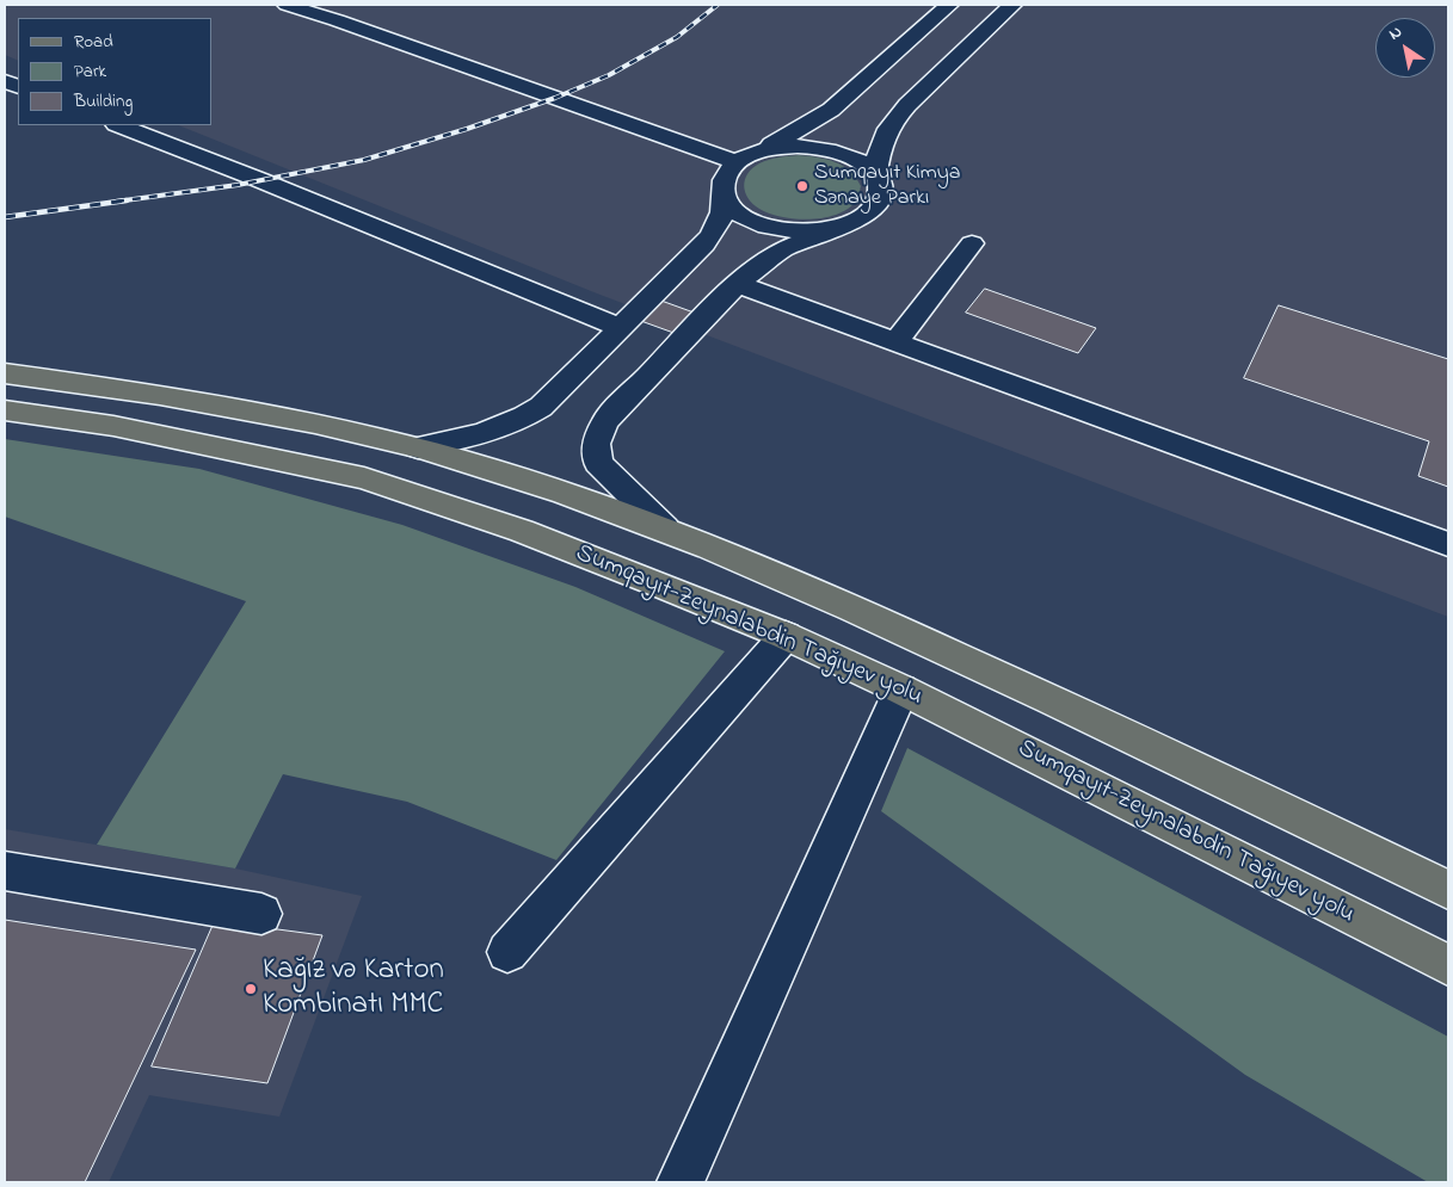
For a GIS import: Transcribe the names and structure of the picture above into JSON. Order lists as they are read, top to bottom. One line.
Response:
{"streets":{"main road":["Sumqayıt-Zeynalabdin Tağıyev yolu"]},"places":["Sumqayıt Kimya Sənaye Parkı","Kağız və Karton Kombinatı MMC"],"legend":["Road","Park","Building"],"north":"top left"}
